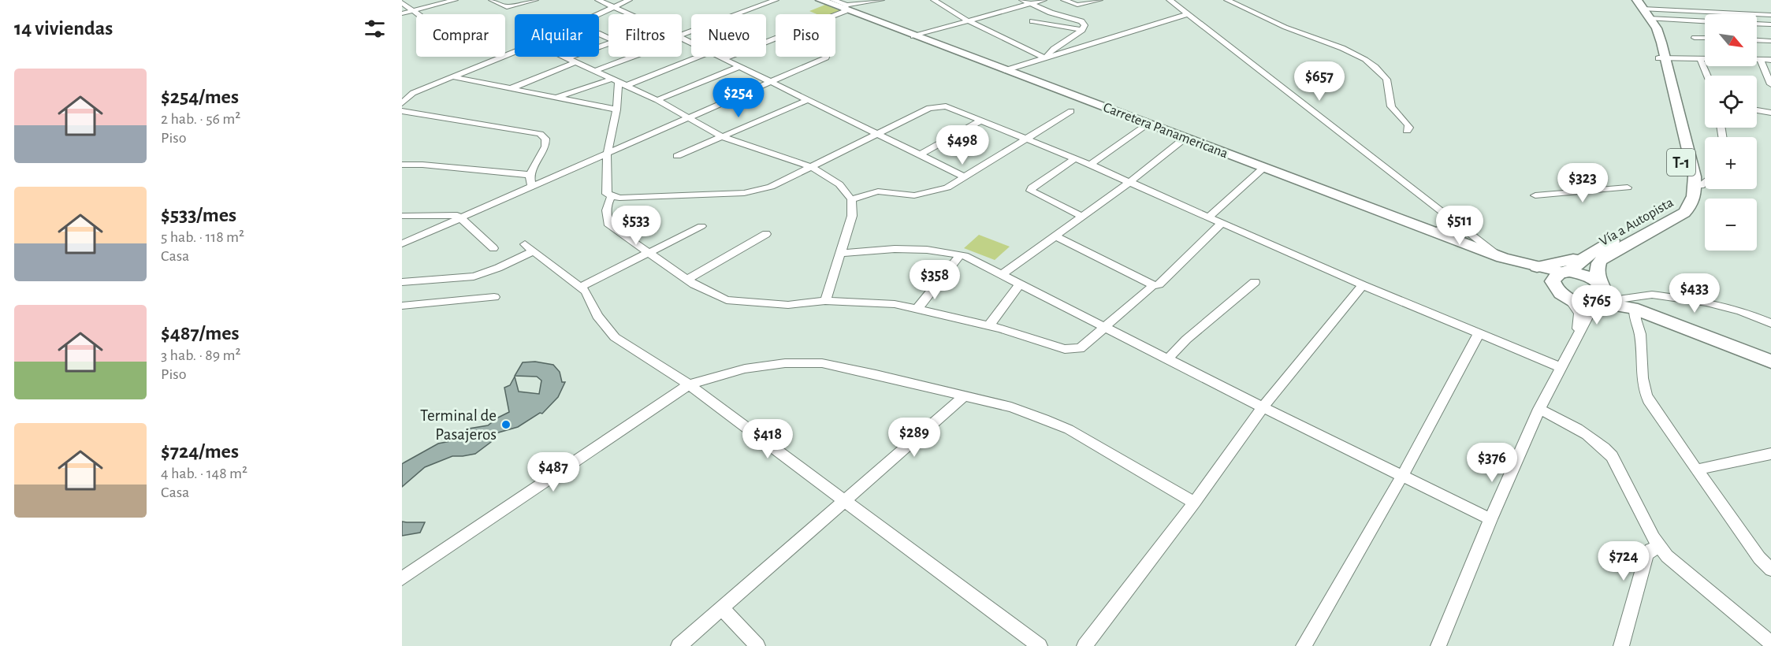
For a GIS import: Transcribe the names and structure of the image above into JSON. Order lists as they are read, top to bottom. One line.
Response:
{"streets":{"main road":["Carretera Panamericana","T-1","Vía a Autopista"]},"crossings":[["Carretera Panamericana","T-1"],["Carretera Panamericana","Vía a Autopista"],["T-1","Vía a Autopista"]],"places":["Terminal de Pasajeros"],"north":"bottom right","page":{"heading":"14 viviendas","map_buttons":["+","−"],"chip":["Comprar","Alquilar","Filtros","Nuevo","Piso"],"list":[{"name":"$254/mes","note":"2 hab. · 56 m² · Piso"},{"name":"$533/mes","note":"5 hab. · 118 m² · Casa"},{"name":"$487/mes","note":"3 hab. · 89 m² · Piso"},{"name":"$724/mes","note":"4 hab. · 148 m² · Casa"}],"price":["$657","$254","$498","$323","$533","$511","$358","$433","$765","$289","$418","$376","$487","$724"]}}
